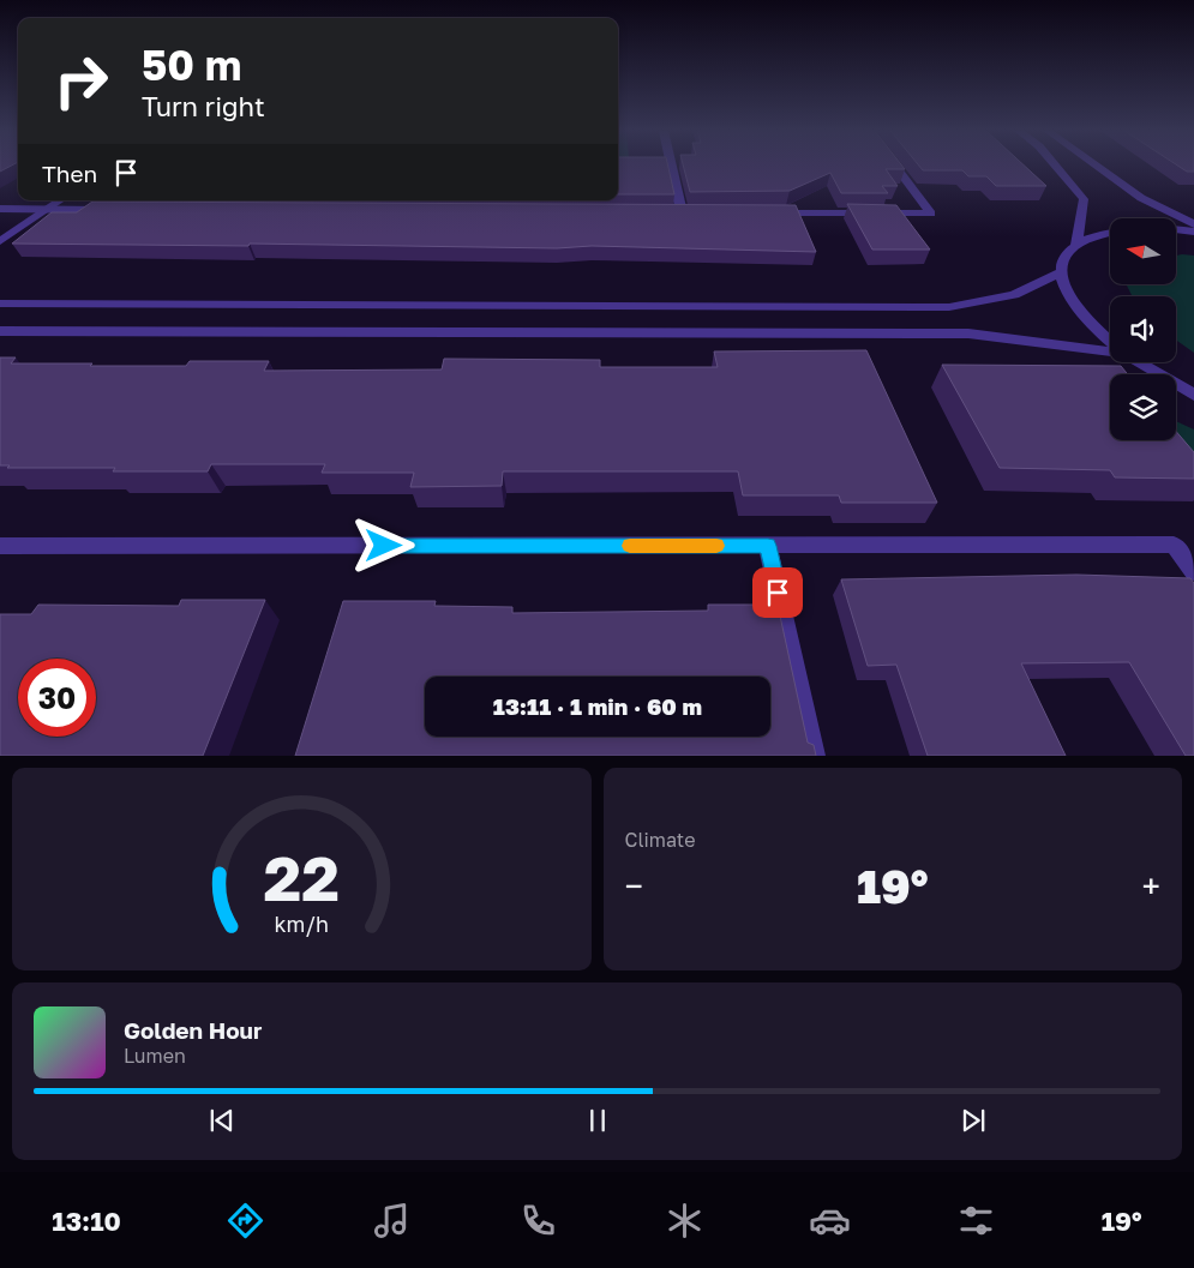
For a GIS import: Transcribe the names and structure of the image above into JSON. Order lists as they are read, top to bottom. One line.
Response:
{"north":"left","page":{"turn":["50 m","Turn right"],"then":"Then","limit":"30","trip":"13:11 · 1 min · 60 m","tile":"Climate","heat":["−","19°","+"],"song":["Golden Hour","Lumen"],"tabs":["13:10","19°"],"gauge":["22","km/h"]}}
